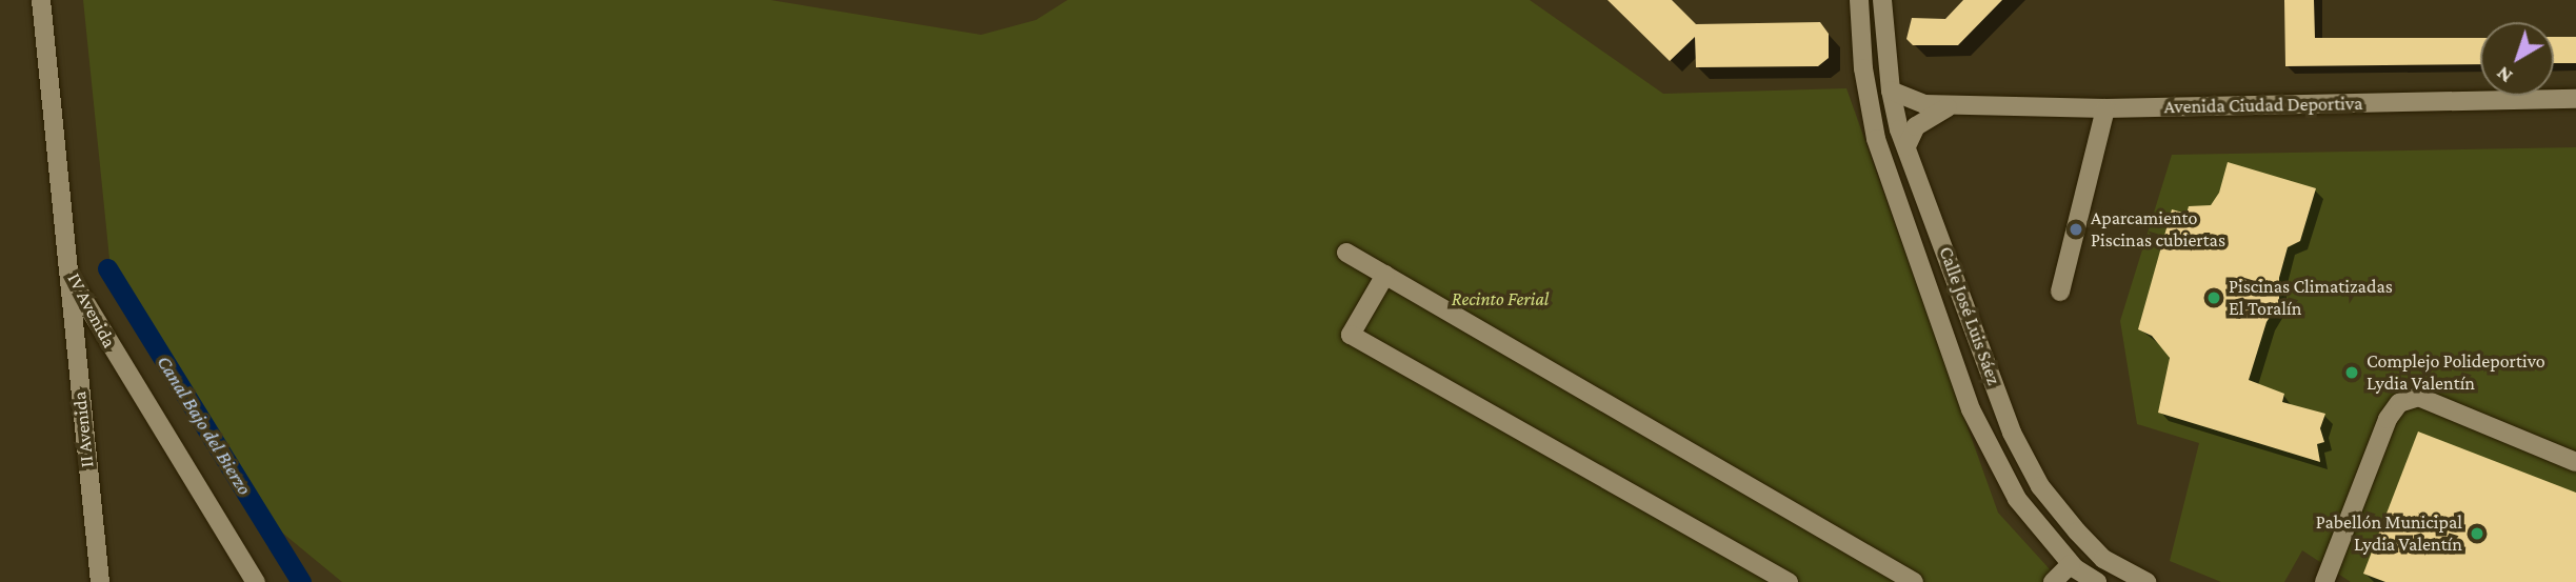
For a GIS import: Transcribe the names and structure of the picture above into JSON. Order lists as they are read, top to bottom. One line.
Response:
{"streets":{"street":["Avenida Ciudad Deportiva","IV Avenida","Calle José Luis Sáez","II Avenida"]},"crossings":[["Avenida Ciudad Deportiva","Calle José Luis Sáez"],["IV Avenida","II Avenida"]],"water":["Canal Bajo del Bierzo"],"parks":["Recinto Ferial"],"places":["Aparcamiento Piscinas cubiertas","Piscinas Climatizadas El Toralín","Complejo Polideportivo Lydia Valentín","Pabellón Municipal Lydia Valentín"],"north":"bottom left"}
